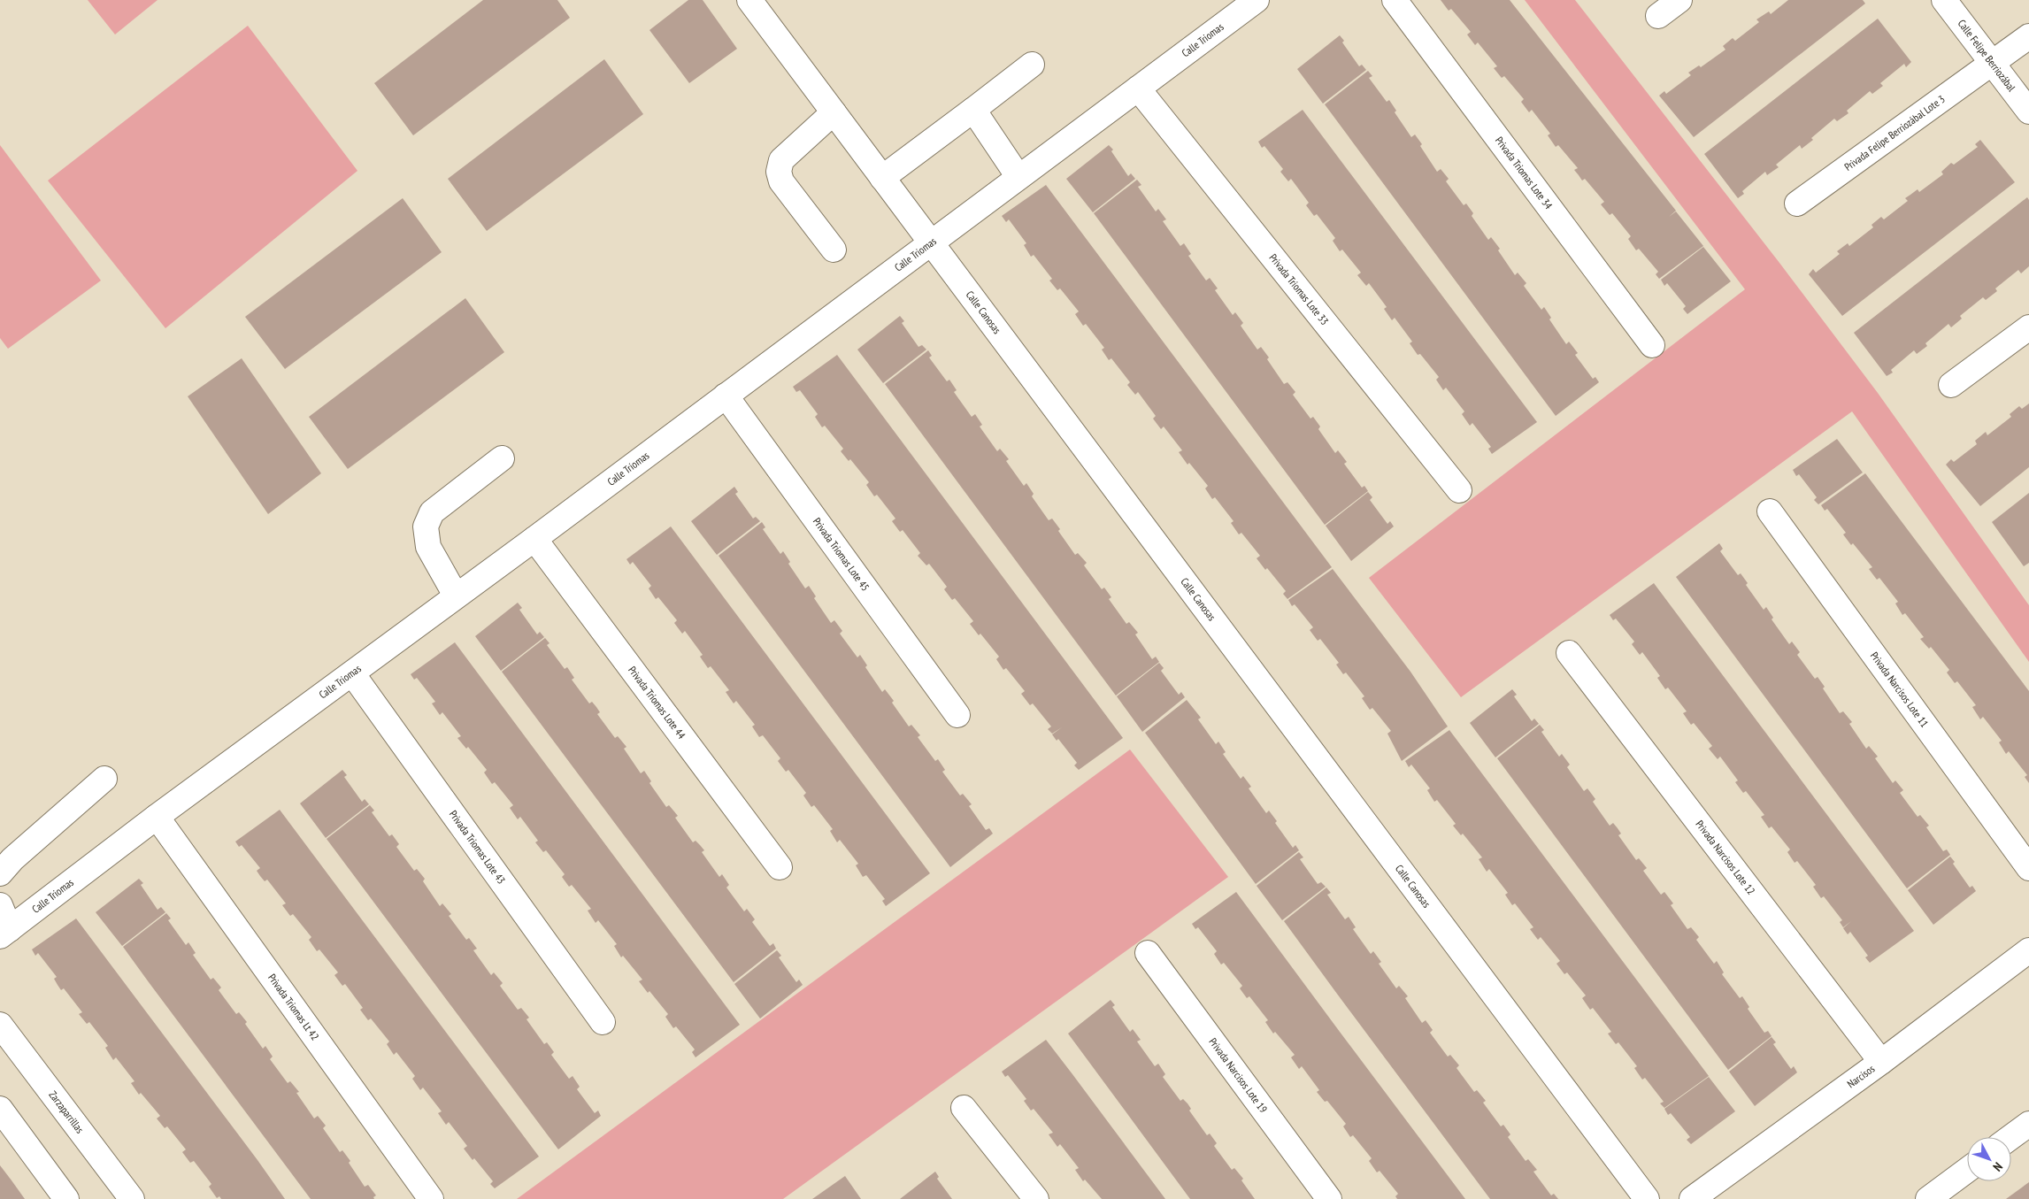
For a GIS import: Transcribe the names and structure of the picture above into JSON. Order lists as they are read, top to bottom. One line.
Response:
{"streets":{"street":["Calle Triomas","Calle Felipe Berriozábal","Privada Felipe Berriozábal Lote 3","Privada Triomas Lote 34","Privada Triomas Lote 33","Calle Canosas","Privada Triomas Lote 45","Privada Narcisos Lote 11","Privada Triomas Lote 44","Privada Triomas Lote 43","Privada Narcisos Lote 12","Privada Triomas Lt 42","Privada Narcisos Lote 19","Narcisos","Zarzaparrillas"]},"crossings":[["Calle Triomas","Privada Triomas Lote 33"],["Calle Triomas","Calle Canosas"],["Calle Triomas","Privada Triomas Lote 45"],["Calle Triomas","Privada Triomas Lote 44"],["Calle Triomas","Privada Triomas Lote 43"],["Calle Triomas","Privada Triomas Lt 42"],["Calle Felipe Berriozábal","Privada Felipe Berriozábal Lote 3"],["Privada Narcisos Lote 12","Narcisos"]],"north":"bottom right"}
